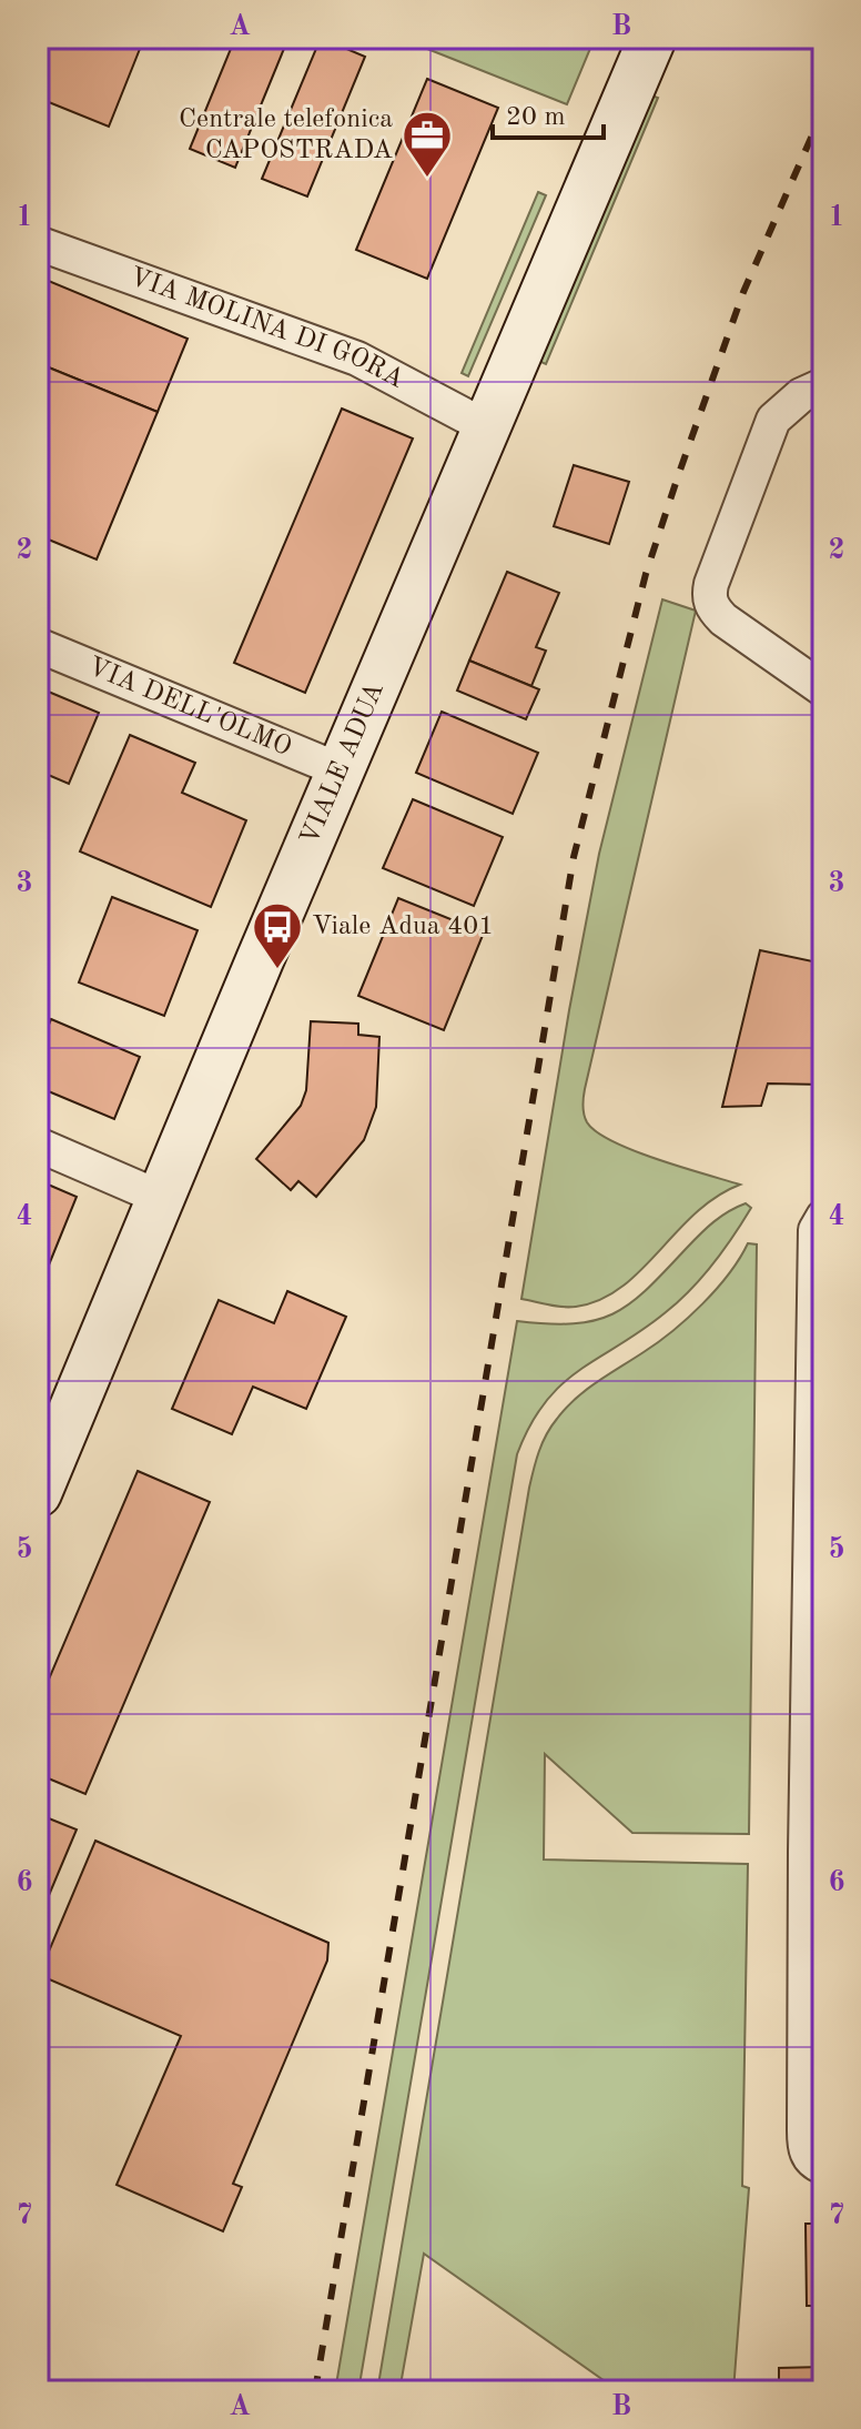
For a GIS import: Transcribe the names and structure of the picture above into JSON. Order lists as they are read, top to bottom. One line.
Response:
{"streets":{"main road":["VIALE ADUA"],"street":["VIA MOLINA DI GORA","VIA DELL'OLMO"]},"crossings":[["VIA MOLINA DI GORA","VIALE ADUA"],["VIA DELL'OLMO","VIALE ADUA"]],"places":{"office":["Centrale telefonica CAPOSTRADA"],"bus stop":["Viale Adua 401"]},"scale_bar":"20 m","grid":{"columns":["A","B"],"rows":["1","2","3","4","5","6","7"]}}
